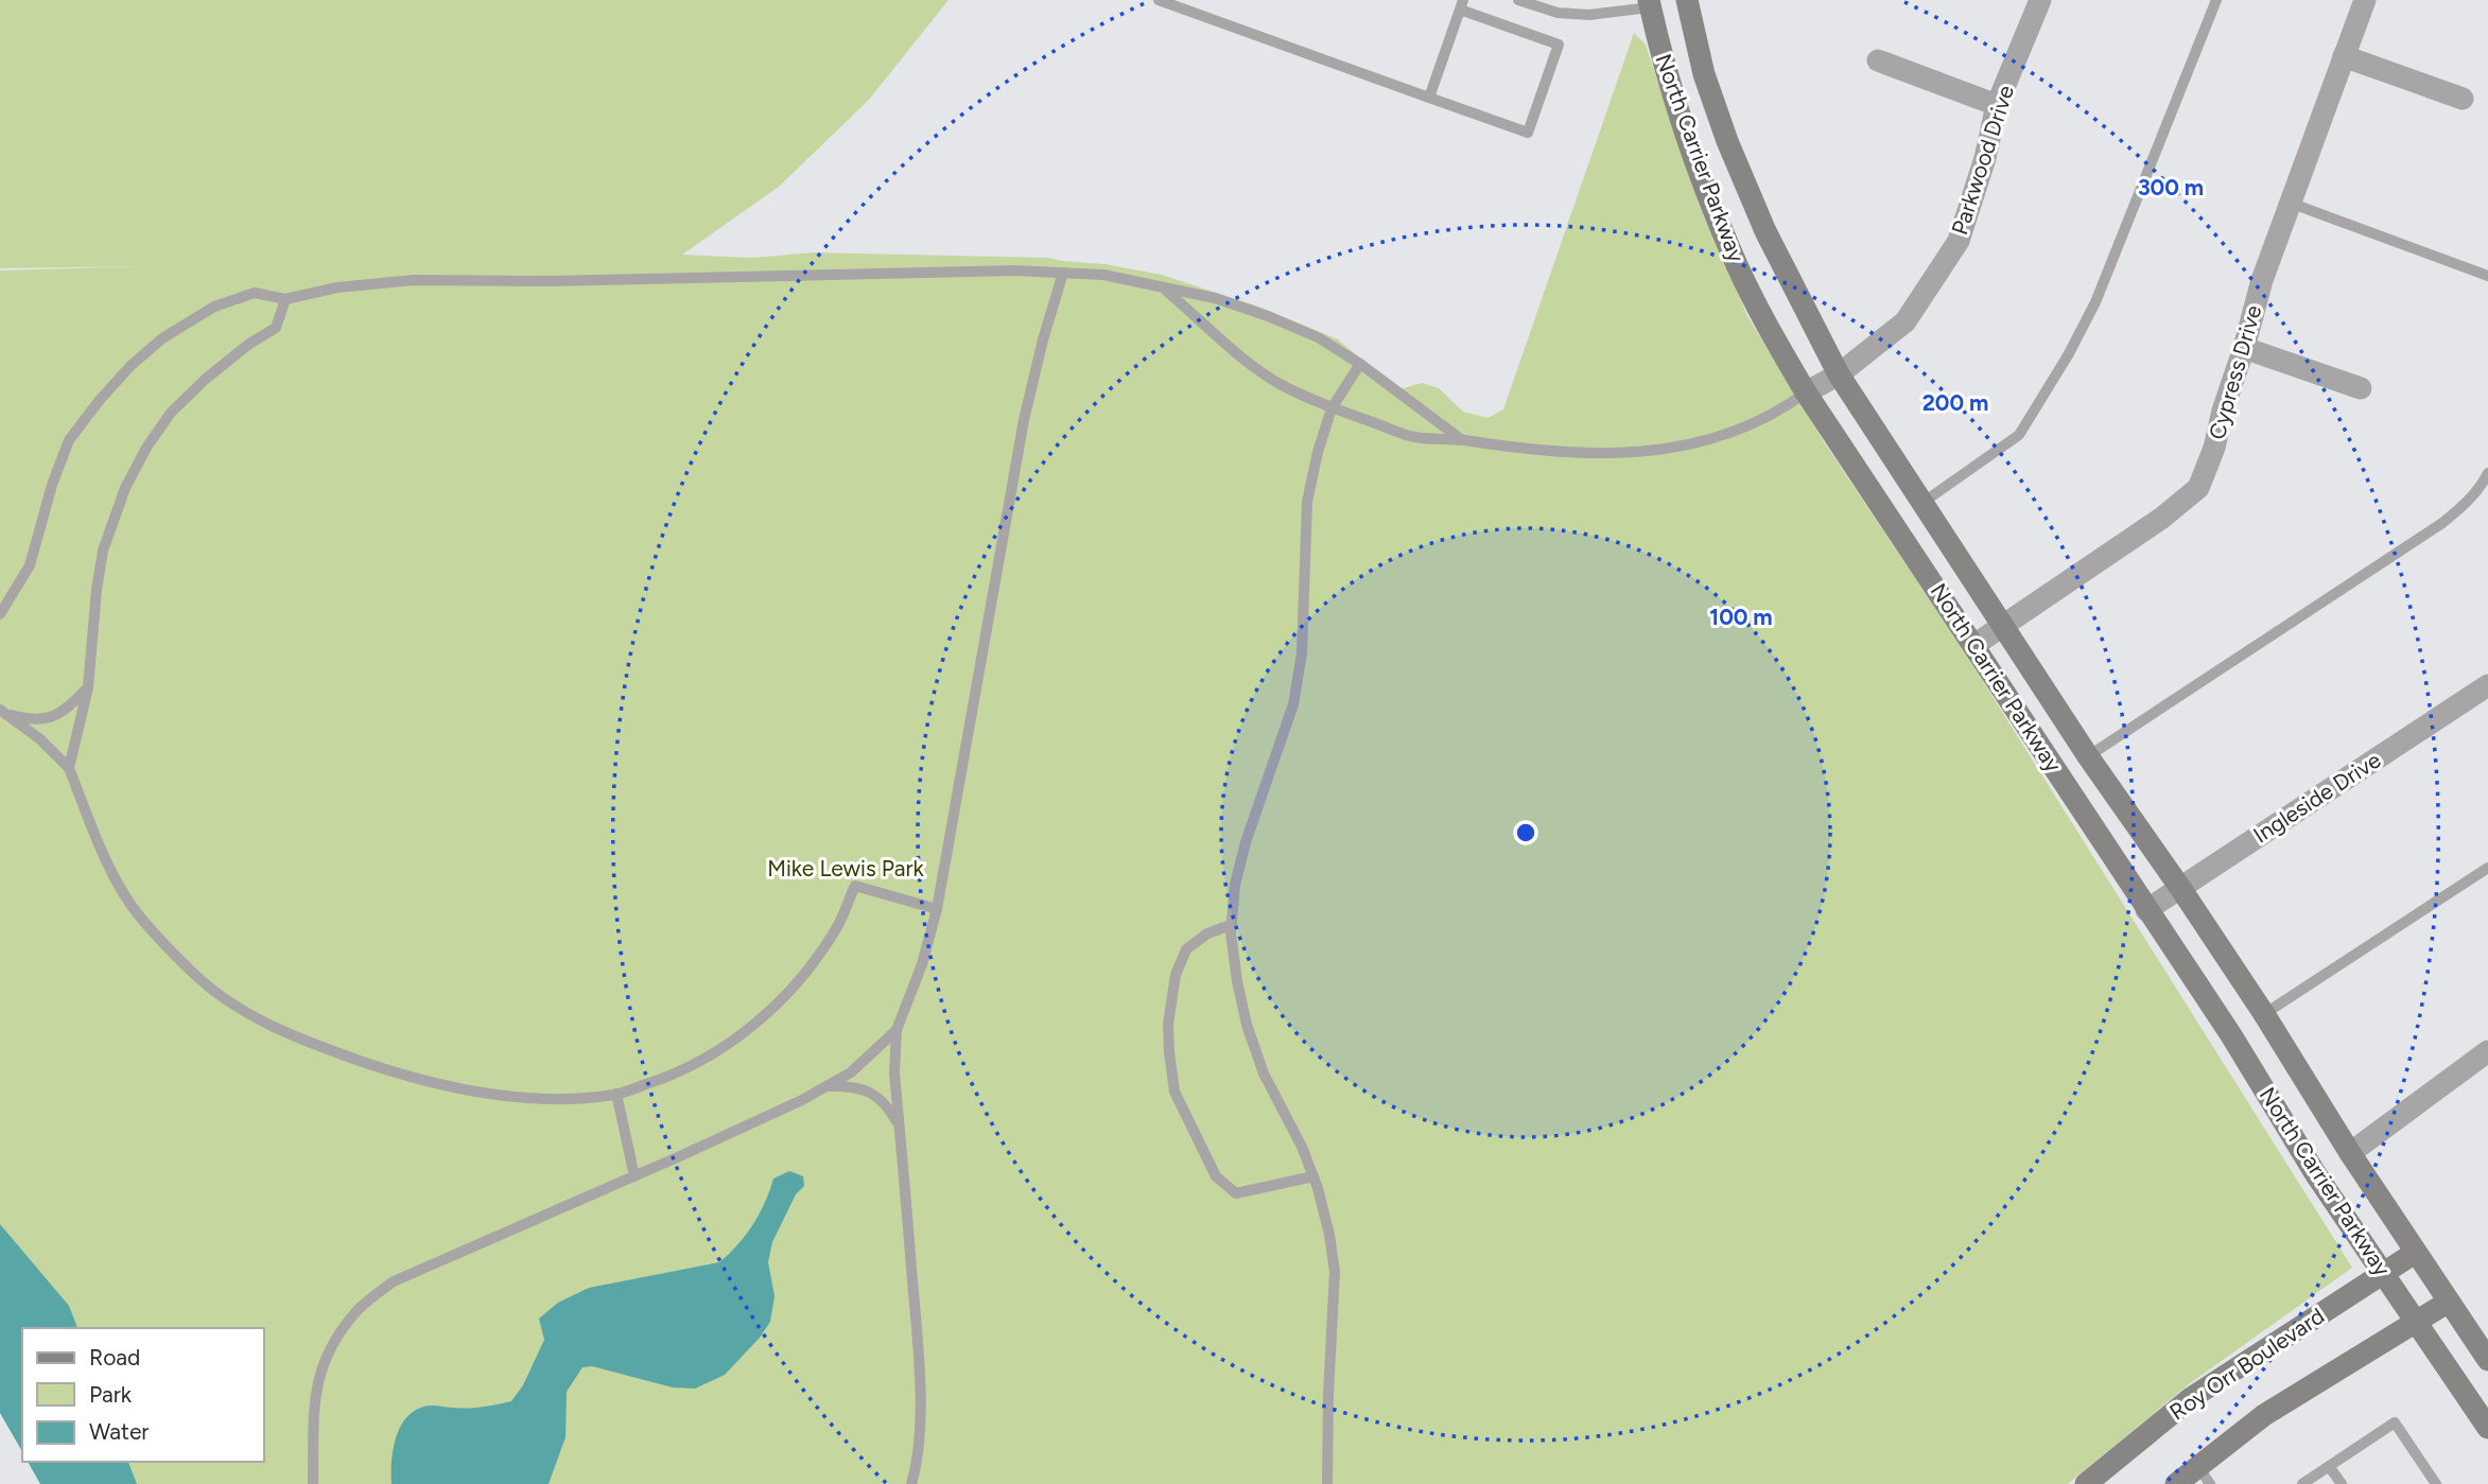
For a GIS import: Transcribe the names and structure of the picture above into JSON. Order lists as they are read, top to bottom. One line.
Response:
{"streets":{"main road":["North Carrier Parkway","Roy Orr Boulevard"],"street":["Parkwood Drive","Cypress Drive","Ingleside Drive"]},"crossings":[["North Carrier Parkway","Parkwood Drive"],["North Carrier Parkway","Cypress Drive"],["North Carrier Parkway","Ingleside Drive"],["North Carrier Parkway","Roy Orr Boulevard"]],"parks":["Mike Lewis Park"],"legend":["Road","Park","Water"],"rings":["300 m","200 m","100 m"]}
